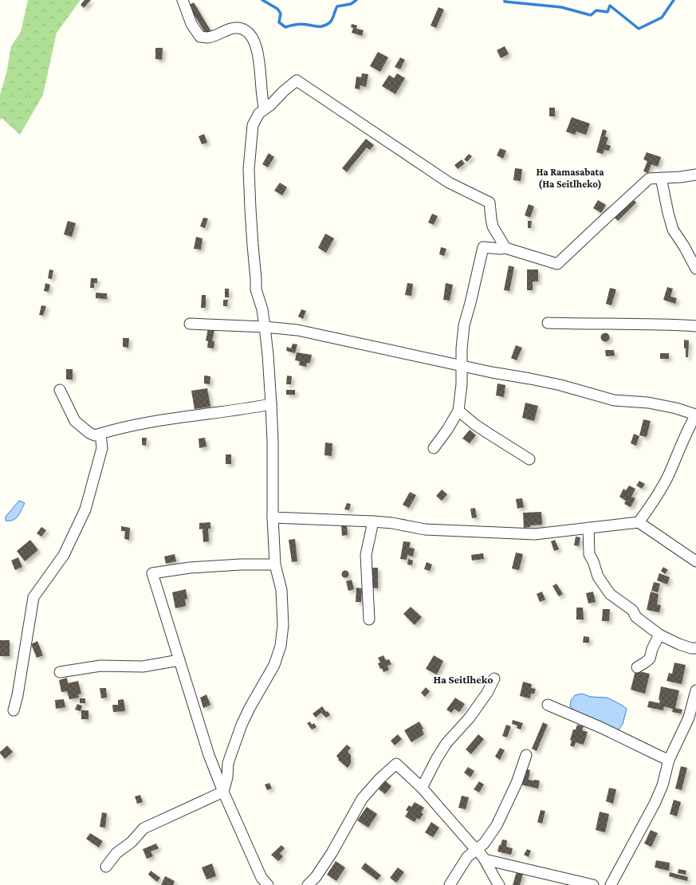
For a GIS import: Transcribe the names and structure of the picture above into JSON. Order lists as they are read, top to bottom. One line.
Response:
{"districts":["Ha Ramasabata (Ha Seitlheko)","Ha Seitlheko"]}
